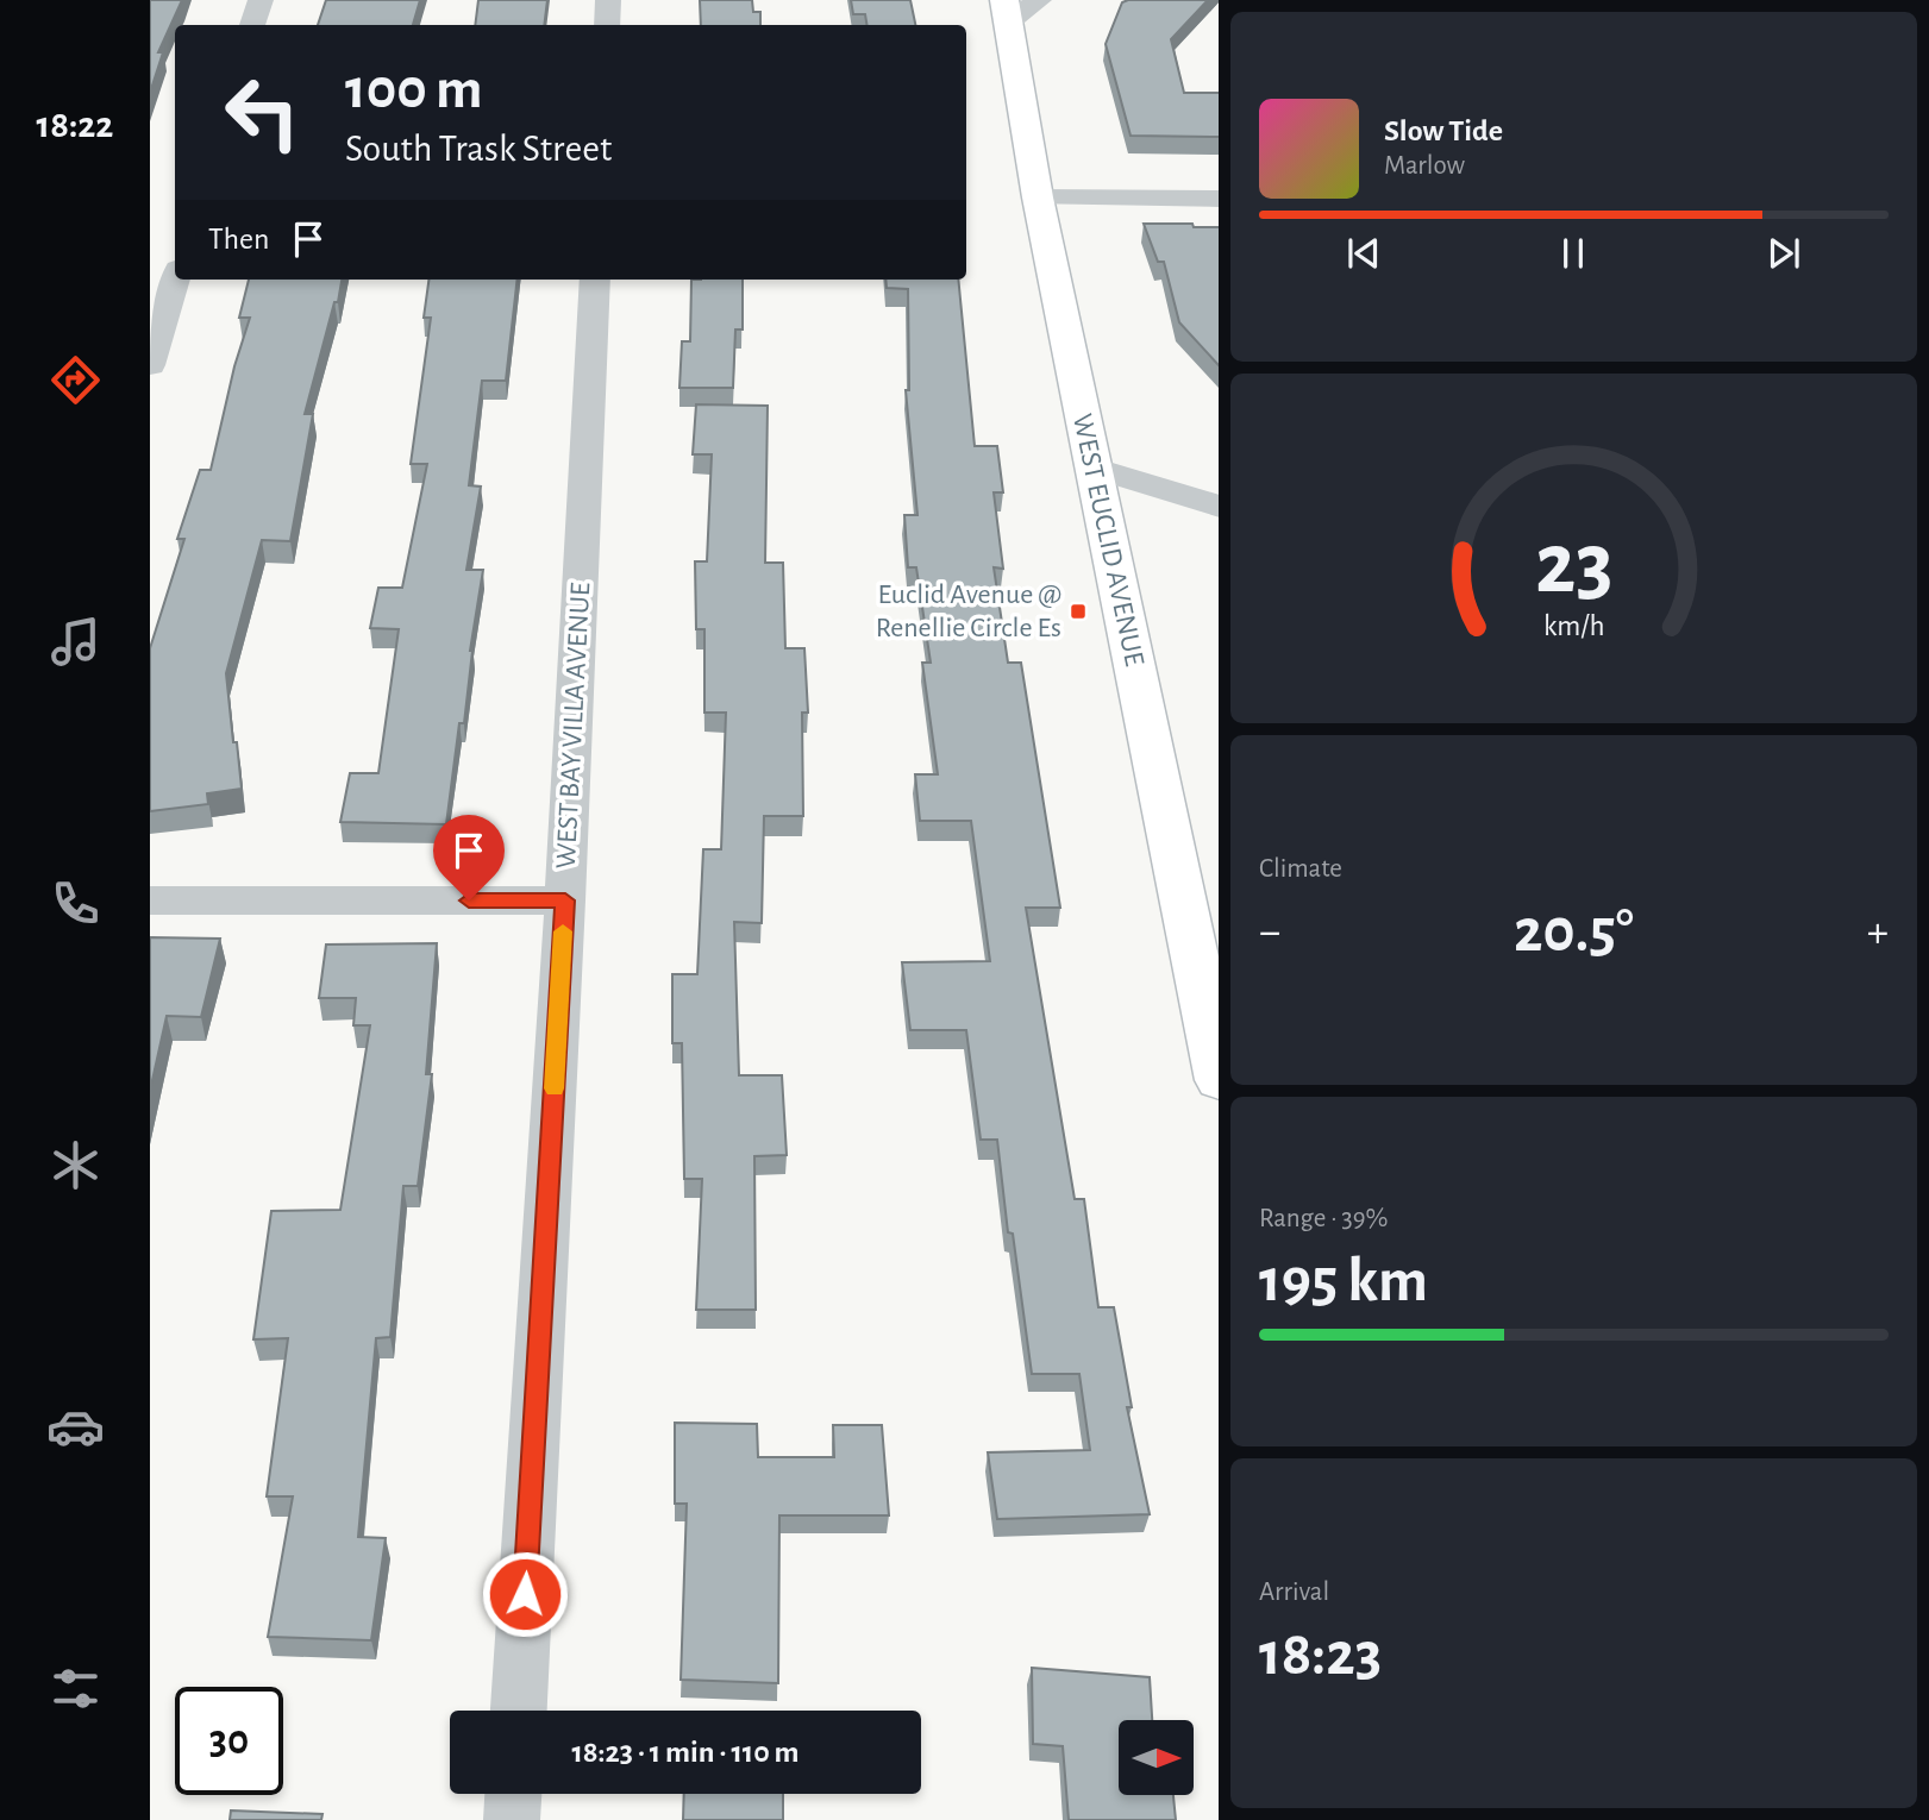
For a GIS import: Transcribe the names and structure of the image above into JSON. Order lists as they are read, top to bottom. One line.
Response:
{"streets":{"street":["WEST EUCLID AVENUE","WEST BAY VILLA AVENUE"]},"places":{"transit":["Euclid Avenue @ Renellie Circle Es"]},"north":"right","page":{"tabs":"18:22","turn":["100 m","South Trask Street"],"song":["Slow Tide","Marlow"],"then":"Then","tile":["Climate",["Range · 39%","195 km"],["Arrival","18:23"]],"heat":["−","20.5°","+"],"limit":"30","trip":"18:23 · 1 min · 110 m","gauge":["23","km/h"]}}
